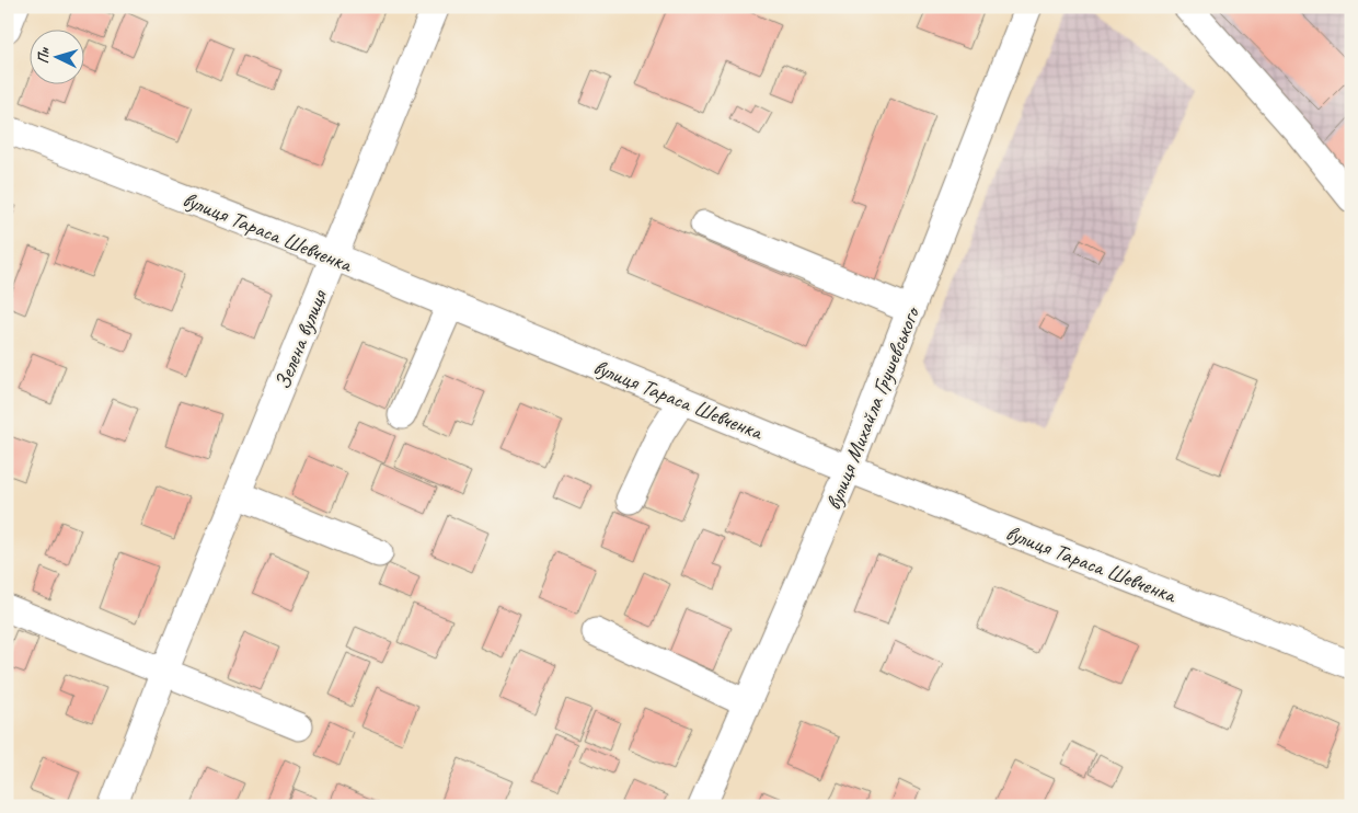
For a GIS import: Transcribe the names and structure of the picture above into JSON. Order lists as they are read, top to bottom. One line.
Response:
{"streets":{"street":["вулиця Тараса Шевченка","Зелена вулиця","вулиця Михайла Грушевського"]},"crossings":[["вулиця Тараса Шевченка","Зелена вулиця"],["вулиця Тараса Шевченка","вулиця Михайла Грушевського"]],"north":"left"}
